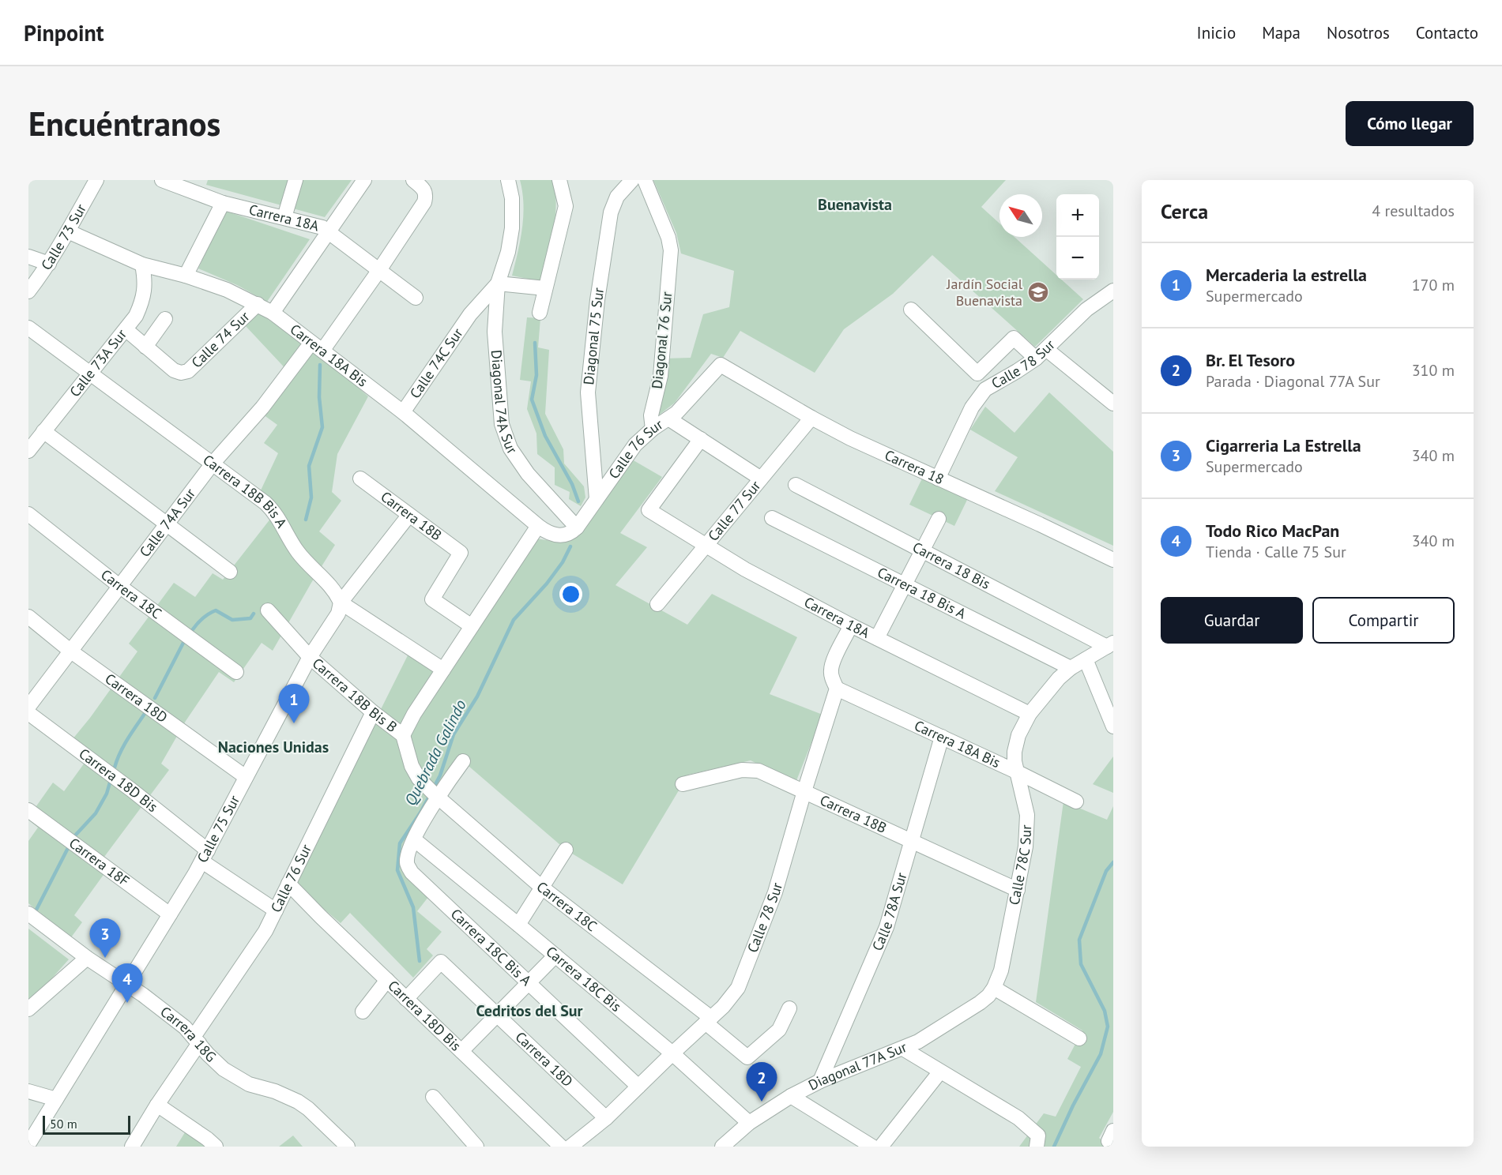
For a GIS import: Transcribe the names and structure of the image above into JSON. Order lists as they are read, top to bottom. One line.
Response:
{"streets":{"street":["Carrera 18A","Calle 73 Sur","Diagonal 75 Sur","Calle 74 Sur","Diagonal 76 Sur","Carrera 18A Bis","Calle 73A Sur","Calle 74C Sur","Calle 78 Sur","Diagonal 74A Sur","Calle 76 Sur","Carrera 18","Carrera 18B Bis A","Calle 77 Sur","Carrera 18B","Calle 74A Sur","Carrera 18 Bis","Carrera 18 Bis A","Carrera 18C","Carrera 18B Bis B","Carrera 18D","Carrera 18D Bis","Calle 75 Sur","Carrera 18F","Calle 78C Sur","Calle 78A Sur","Carrera 18C Bis A","Carrera 18C Bis","Carrera 18G","Diagonal 77A Sur"]},"crossings":[["Carrera 18A","Calle 78 Sur"],["Carrera 18A","Calle 77 Sur"],["Carrera 18A","Calle 74A Sur"],["Carrera 18A","Calle 78C Sur"],["Calle 73 Sur","Carrera 18A Bis"],["Diagonal 75 Sur","Calle 76 Sur"],["Calle 74 Sur","Carrera 18A Bis"],["Diagonal 76 Sur","Calle 76 Sur"],["Carrera 18A Bis","Calle 73A Sur"],["Carrera 18A Bis","Calle 74C Sur"],["Carrera 18A Bis","Calle 78 Sur"],["Carrera 18A Bis","Diagonal 74A Sur"],["Carrera 18A Bis","Calle 76 Sur"],["Carrera 18A Bis","Calle 74A Sur"],["Carrera 18A Bis","Calle 78C Sur"],["Carrera 18A Bis","Calle 78A Sur"],["Calle 73A Sur","Carrera 18B Bis A"],["Calle 74C Sur","Diagonal 74A Sur"],["Calle 78 Sur","Carrera 18"],["Calle 78 Sur","Carrera 18B"],["Calle 78 Sur","Carrera 18C"],["Calle 78 Sur","Carrera 18D"],["Calle 78 Sur","Carrera 18C Bis A"],["Calle 78 Sur","Carrera 18C Bis"],["Diagonal 74A Sur","Calle 76 Sur"],["Calle 76 Sur","Carrera 18"],["Calle 76 Sur","Carrera 18B Bis B"],["Calle 76 Sur","Carrera 18D Bis"],["Calle 76 Sur","Carrera 18G"],["Carrera 18","Calle 77 Sur"],["Carrera 18B Bis A","Calle 74A Sur"],["Carrera 18B Bis A","Calle 75 Sur"],["Carrera 18B","Calle 75 Sur"],["Carrera 18B","Calle 78C Sur"],["Carrera 18B","Calle 78A Sur"],["Calle 74A Sur","Carrera 18C"],["Calle 74A Sur","Carrera 18D"],["Carrera 18 Bis","Calle 78C Sur"],["Carrera 18 Bis A","Calle 78C Sur"],["Carrera 18C","Carrera 18B Bis B"],["Carrera 18B Bis B","Calle 75 Sur"],["Carrera 18D","Carrera 18D Bis"],["Carrera 18D","Calle 75 Sur"],["Carrera 18D Bis","Calle 75 Sur"],["Calle 75 Sur","Carrera 18F"],["Calle 75 Sur","Carrera 18G"],["Calle 78C Sur","Diagonal 77A Sur"],["Calle 78A Sur","Diagonal 77A Sur"],["Carrera 18C Bis A","Carrera 18C Bis"],["Carrera 18C Bis","Diagonal 77A Sur"]],"districts":["Buenavista","Naciones Unidas","Cedritos del Sur"],"water":["Quebrada Galindo"],"places":{"school or university":["Jardín Social Buenavista"]},"scale_bar":"50 m","north":"top left","page":{"header":"Pinpoint","nav":["Inicio","Mapa","Nosotros","Contacto"],"buttons":["Cómo llegar",["Guardar","Compartir"]],"title":"Encuéntranos","heading":["Cerca","4 resultados"],"map_buttons":["+","−"],"list":[{"mark":"1","name":"Mercaderia la estrella","note":"Supermercado","value":"170 m"},{"mark":"2","name":"Br. El Tesoro","note":"Parada · Diagonal 77A Sur","value":"310 m"},{"mark":"3","name":"Cigarreria La Estrella","note":"Supermercado","value":"340 m"},{"mark":"4","name":"Todo Rico MacPan","note":"Tienda · Calle 75 Sur","value":"340 m"}],"pins":["1","3","4","2"],"scale":"50 m"}}
